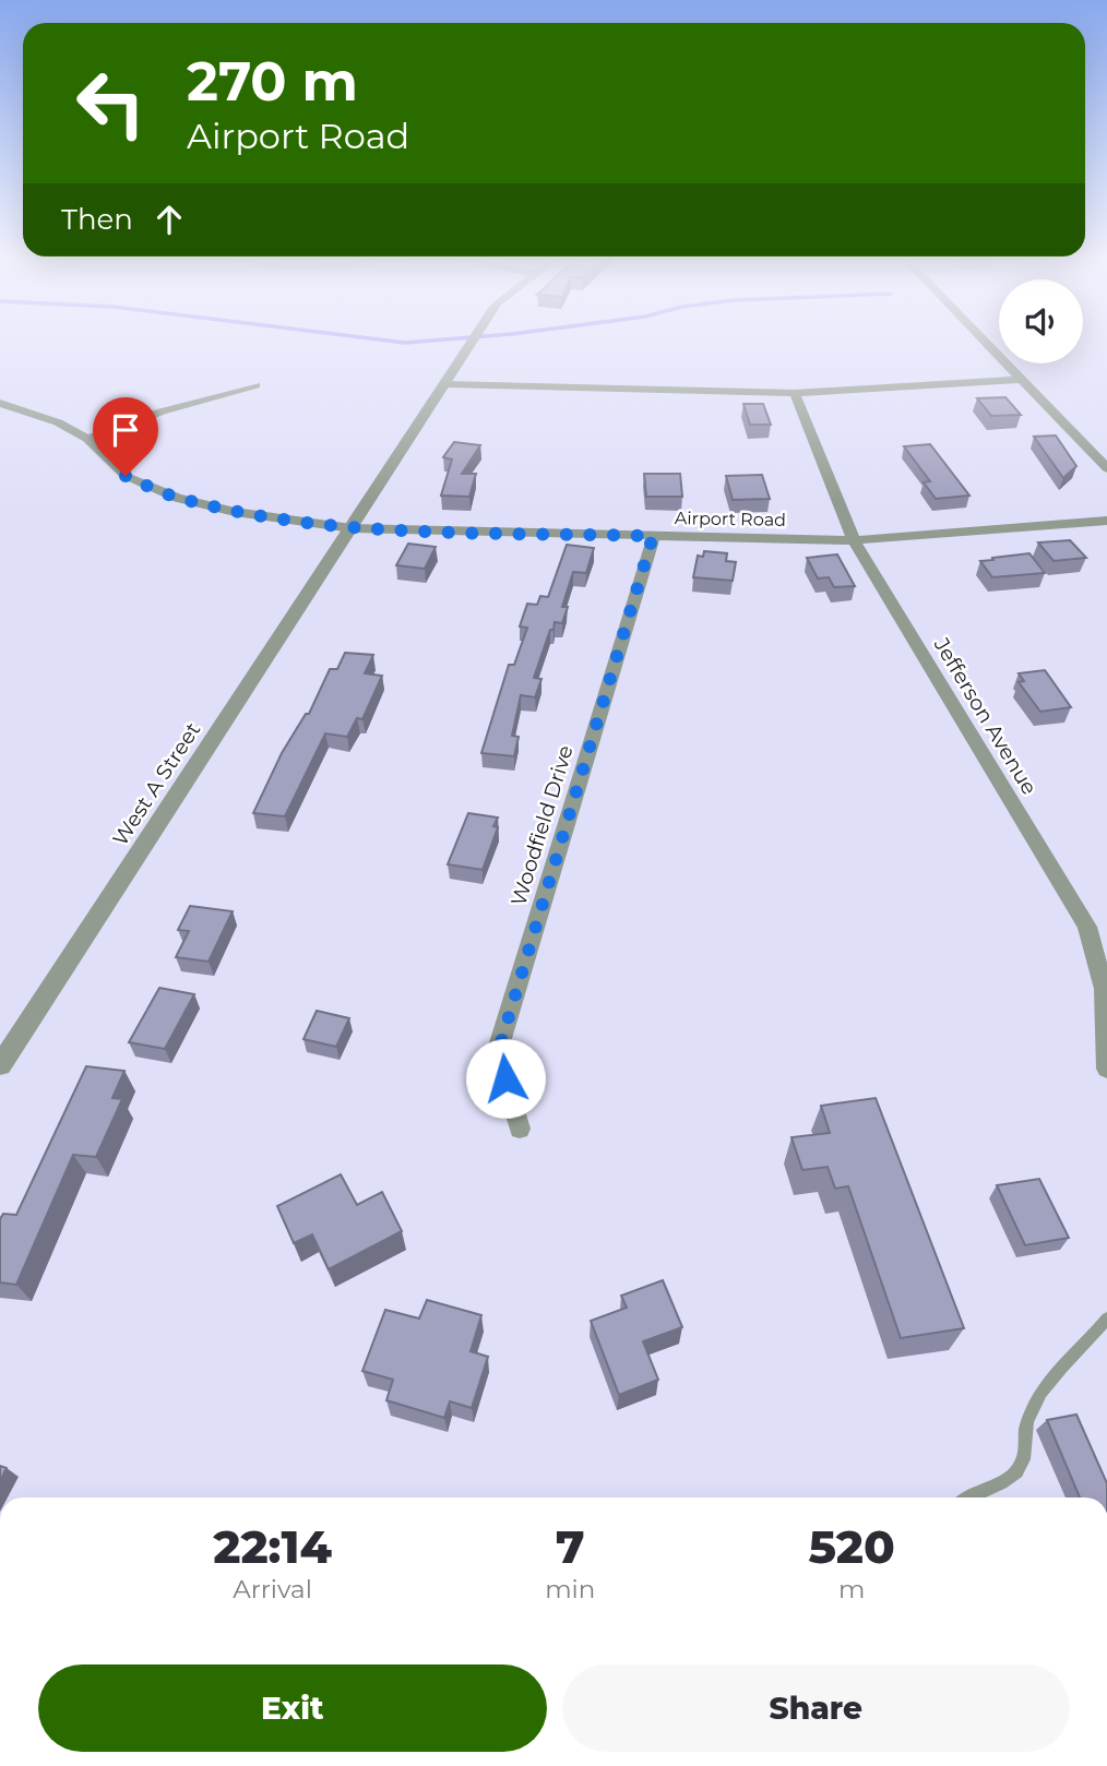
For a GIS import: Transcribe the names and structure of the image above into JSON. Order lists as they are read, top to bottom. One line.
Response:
{"streets":{"street":["Airport Road","Jefferson Avenue","West A Street","Woodfield Drive"]},"crossings":[["Airport Road","Jefferson Avenue"],["Airport Road","West A Street"],["Airport Road","Woodfield Drive"]],"page":{"turn":["270 m","Airport Road"],"then":"Then","eta":["22:14","Arrival","7","min","520","m"],"buttons":["Exit","Share"]}}
